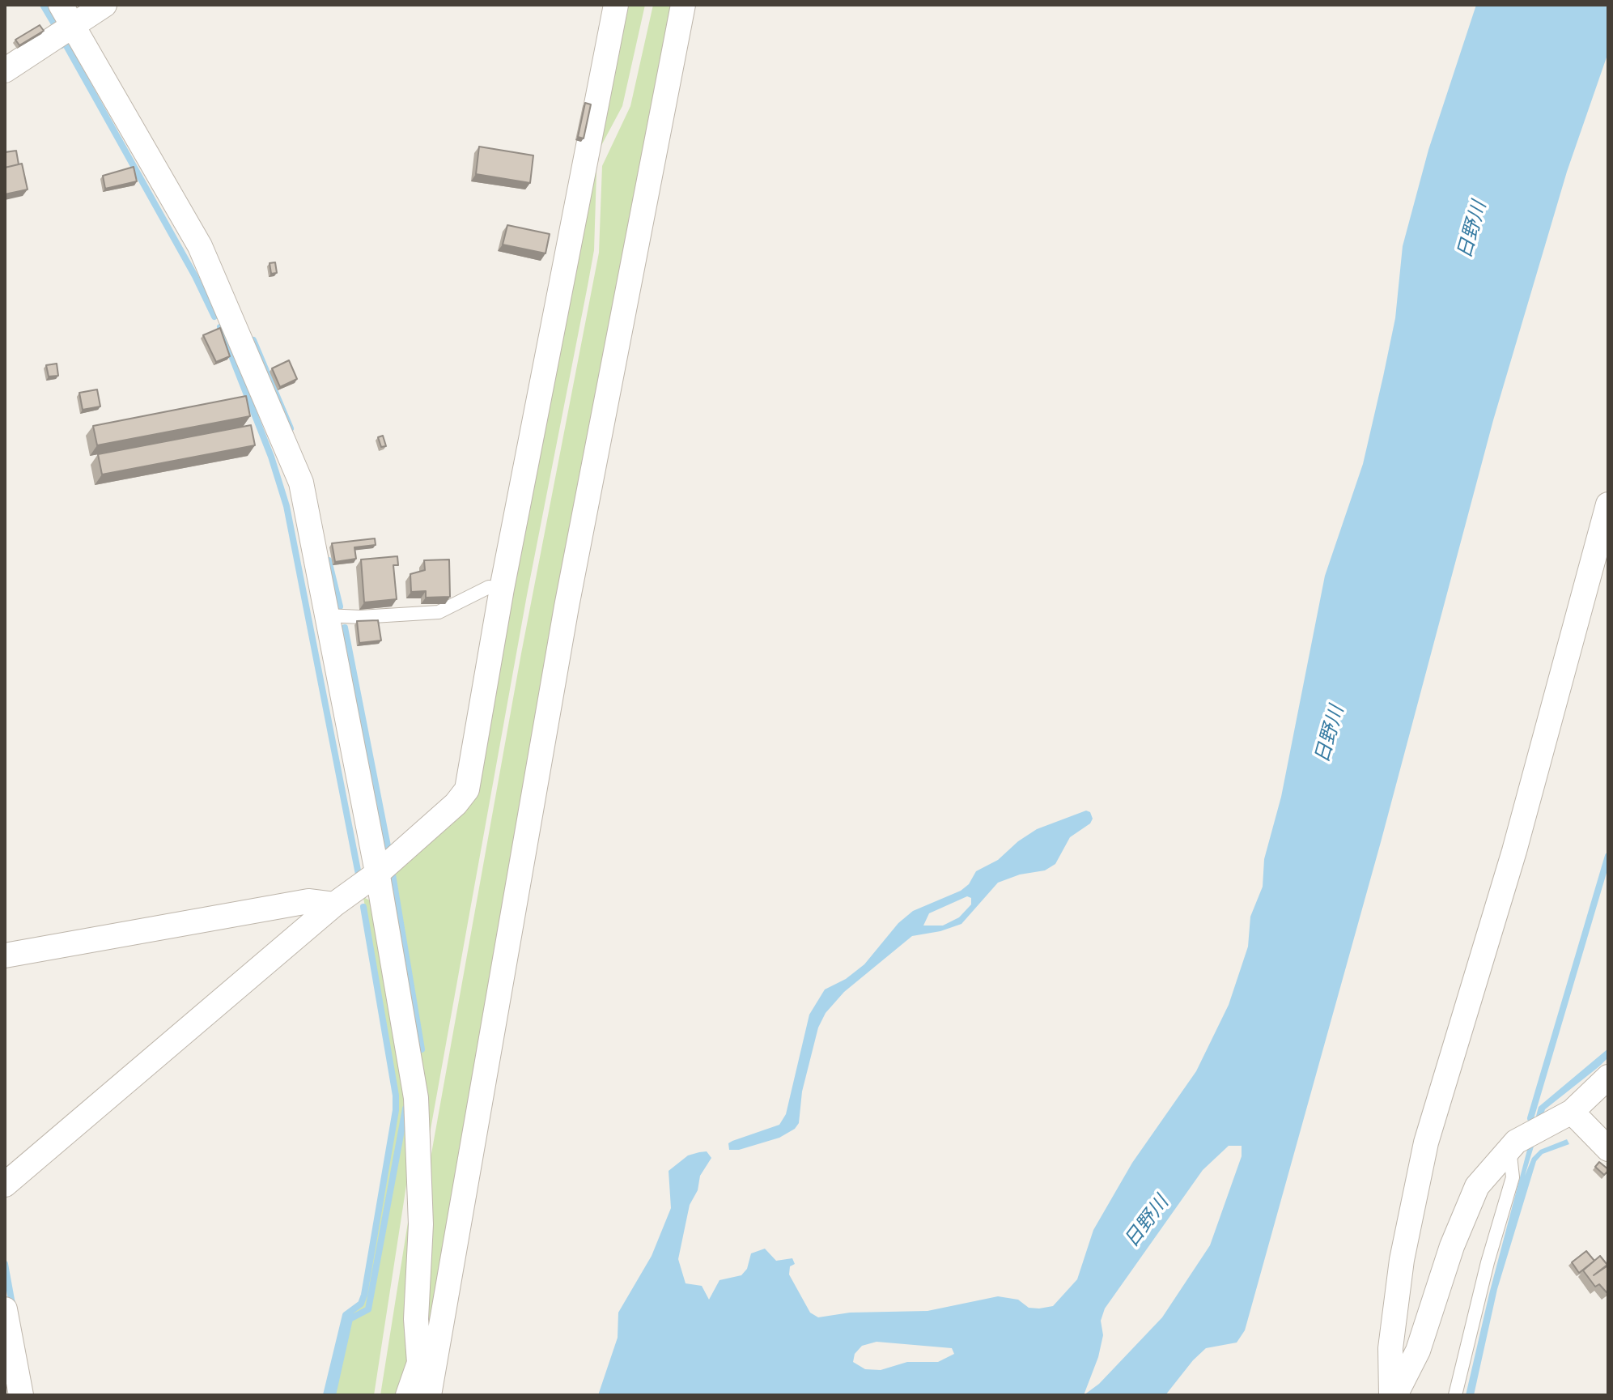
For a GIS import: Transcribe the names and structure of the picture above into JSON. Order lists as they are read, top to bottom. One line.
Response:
{"water":["日野川"]}
